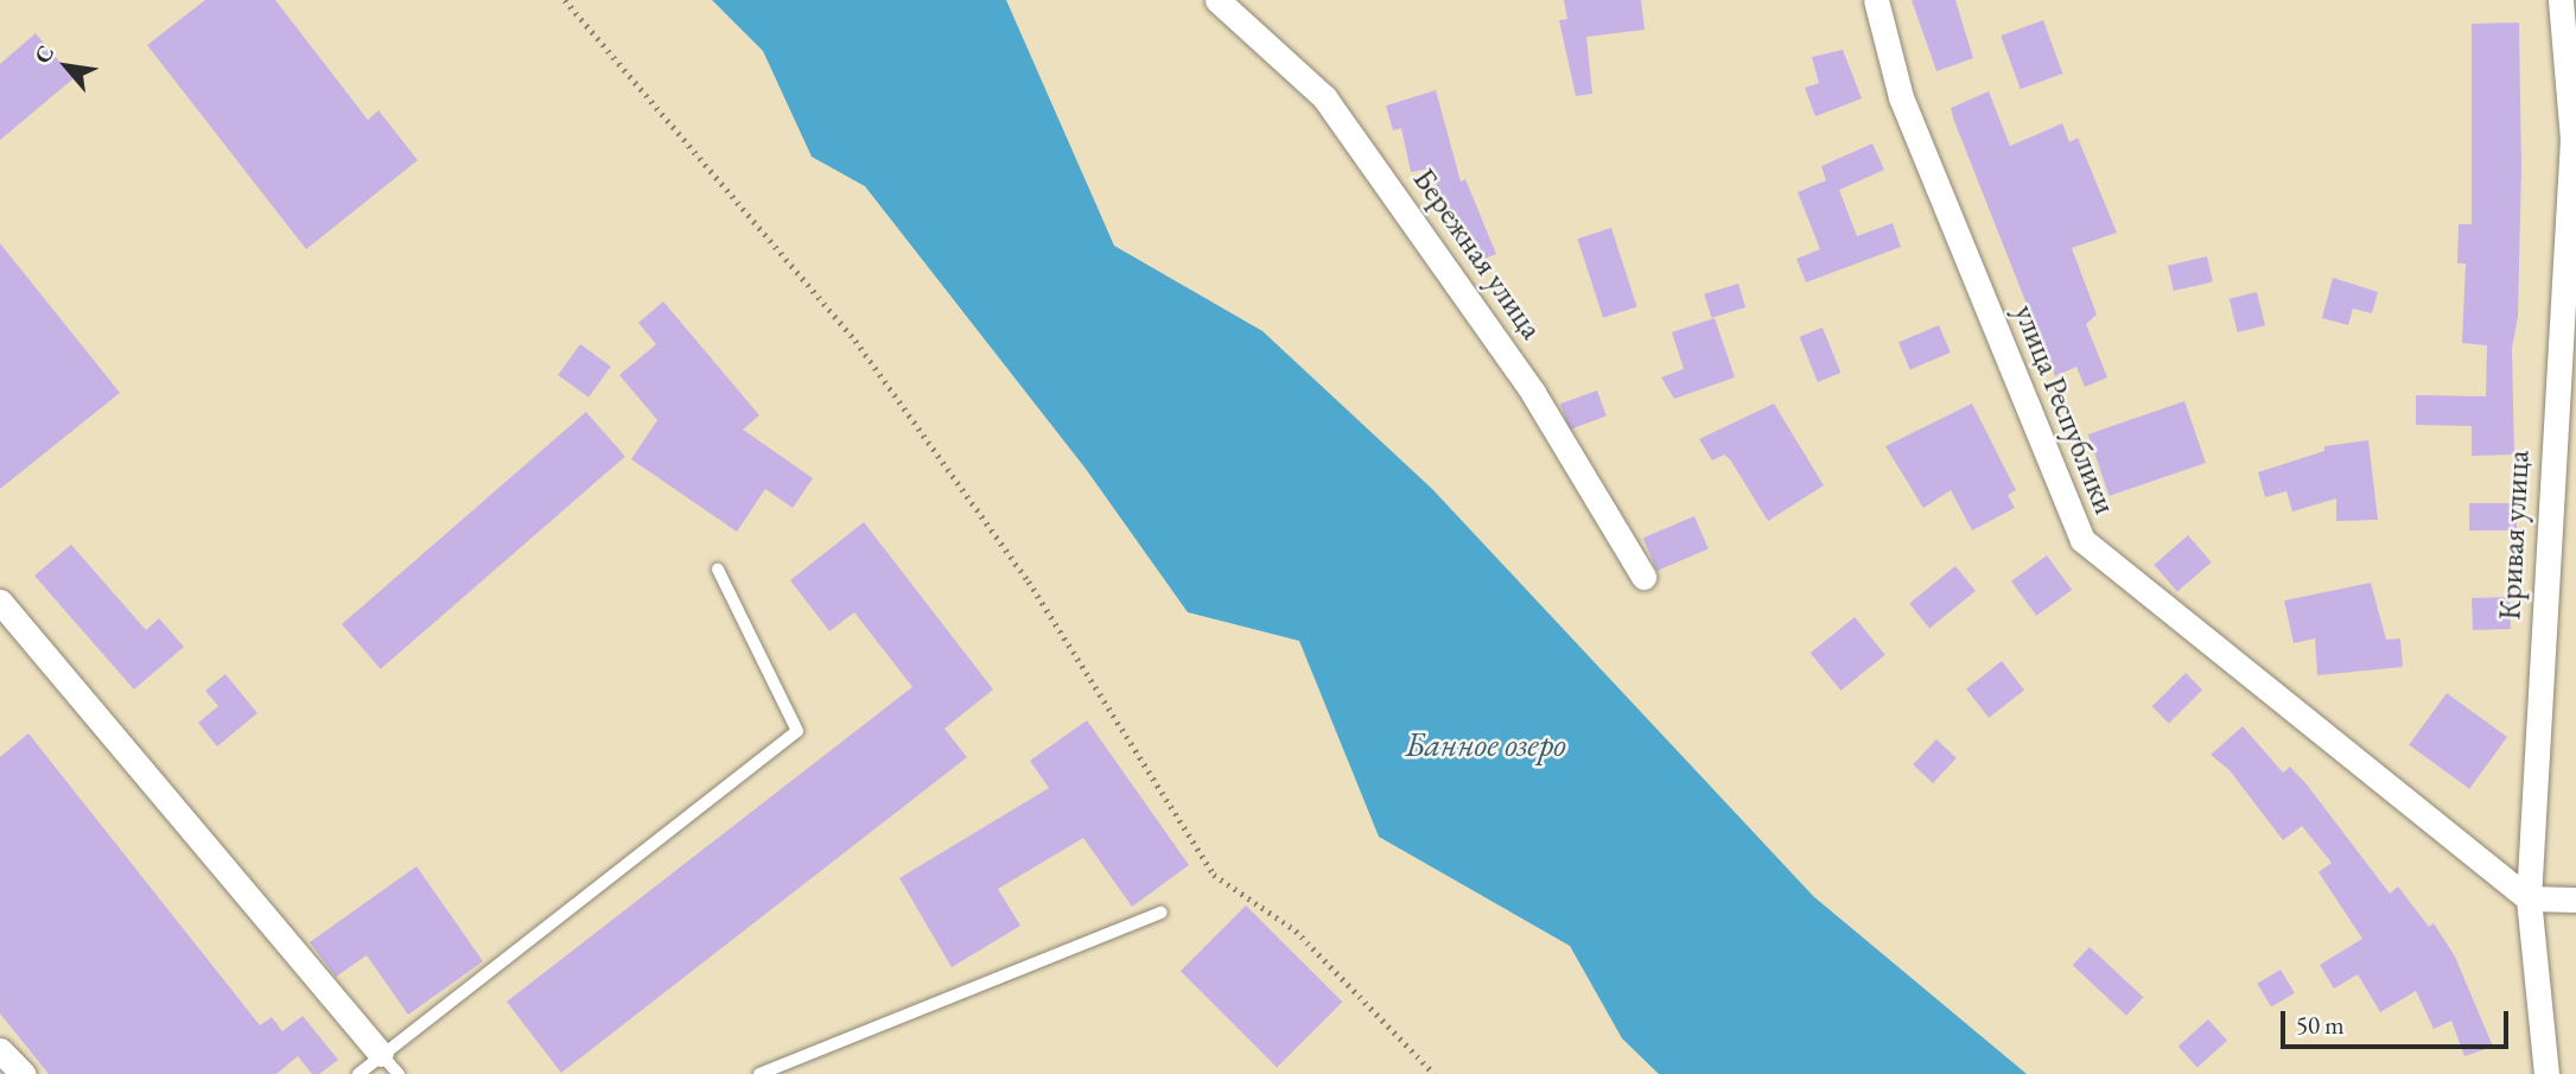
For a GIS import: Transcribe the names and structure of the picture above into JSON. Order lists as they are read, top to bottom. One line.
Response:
{"streets":{"street":["Бережная улица","улица Республики","Кривая улица"]},"crossings":[["улица Республики","Кривая улица"]],"water":["Банное озеро"],"scale_bar":"50 m","north":"top left"}
